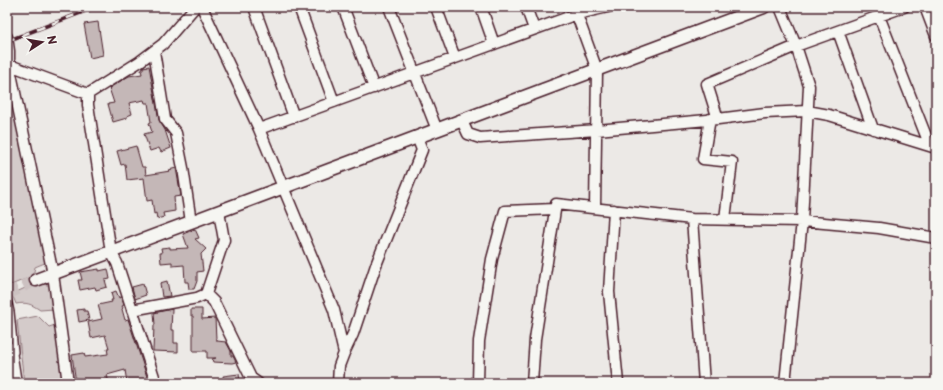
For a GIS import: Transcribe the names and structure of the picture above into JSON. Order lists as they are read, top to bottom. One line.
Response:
{"north":"right"}
